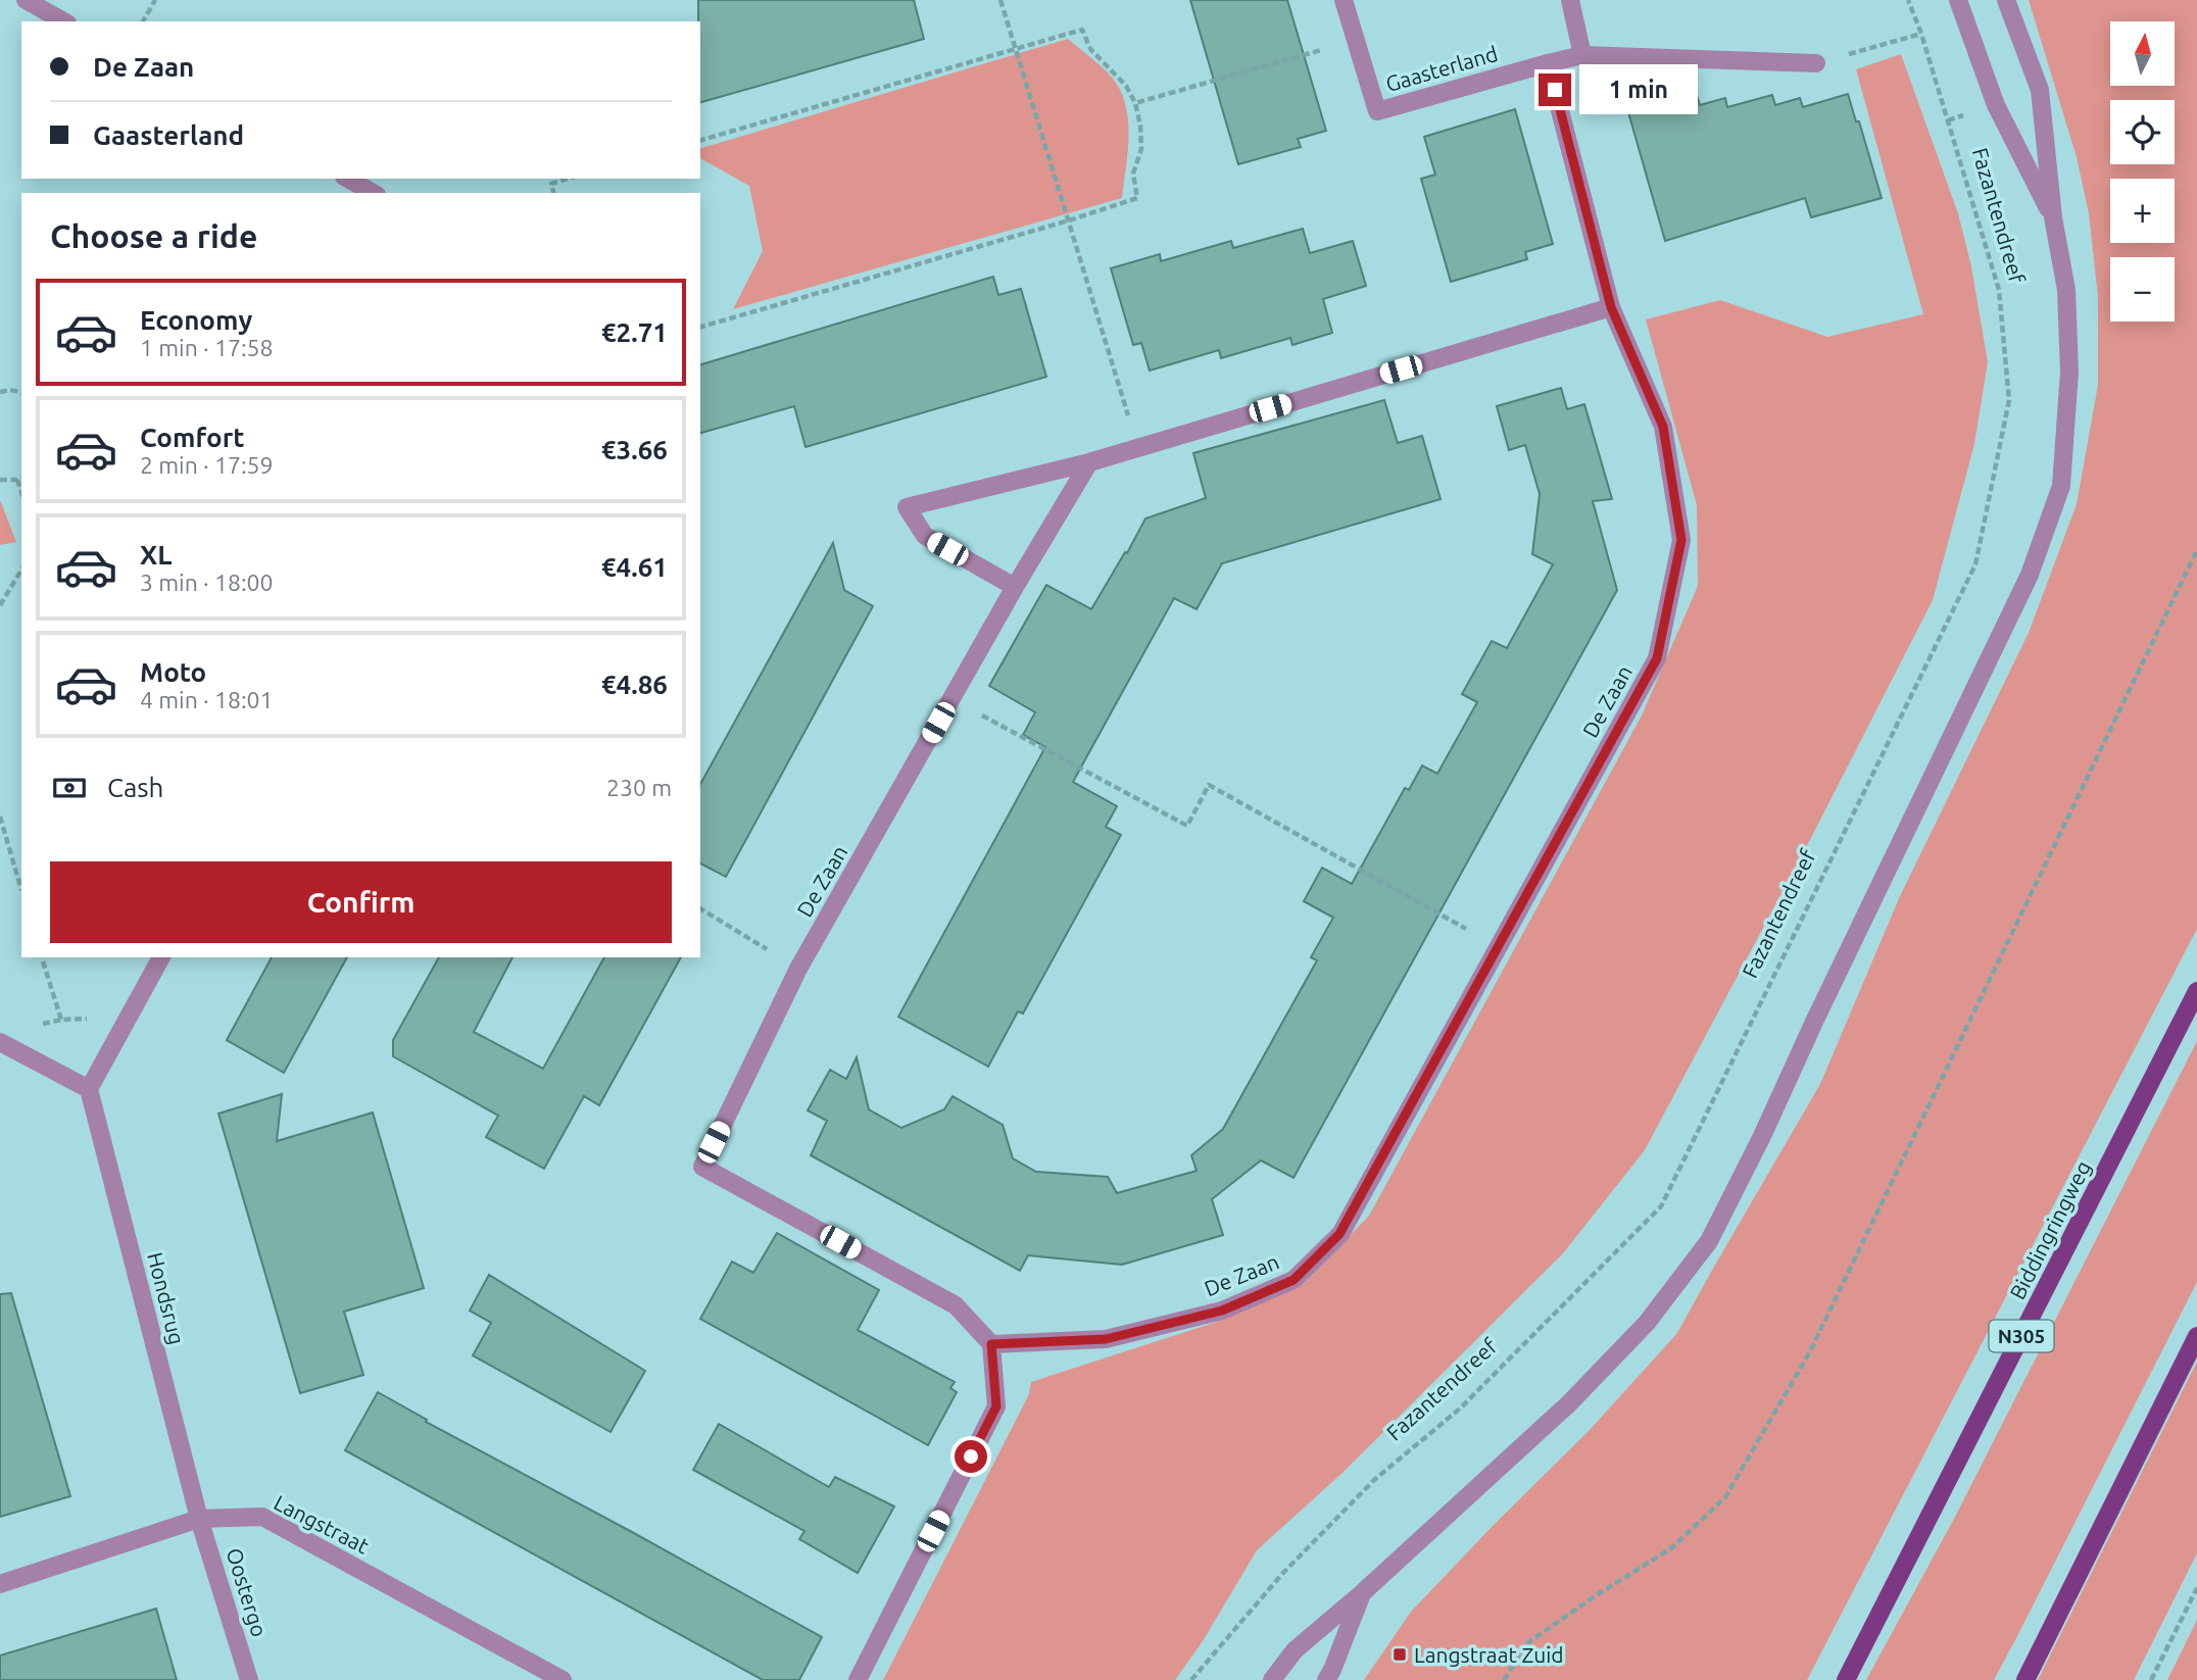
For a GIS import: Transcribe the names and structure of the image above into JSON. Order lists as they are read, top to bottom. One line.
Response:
{"streets":{"main road":["Biddingringweg","N305"],"street":["Gaasterland","Fazantendreef","De Zaan","Hondsrug","Langstraat","Oostergo"]},"crossings":[["Hondsrug","Langstraat"],["Hondsrug","Oostergo"],["Langstraat","Oostergo"]],"places":{"transit":["Langstraat Zuid"]},"north":"top","page":{"map_buttons":["+","−"],"banner":["De Zaan","Gaasterland"],"bubble":"1 min","heading":"Choose a ride","list":[{"name":"Economy","note":"1 min · 17:58","value":"€2.71"},{"name":"Comfort","note":"2 min · 17:59","value":"€3.66"},{"name":"XL","note":"3 min · 18:00","value":"€4.61"},{"name":"Moto","note":"4 min · 18:01","value":"€4.86"}],"pay":["Cash","230 m"],"buttons":"Confirm"}}
